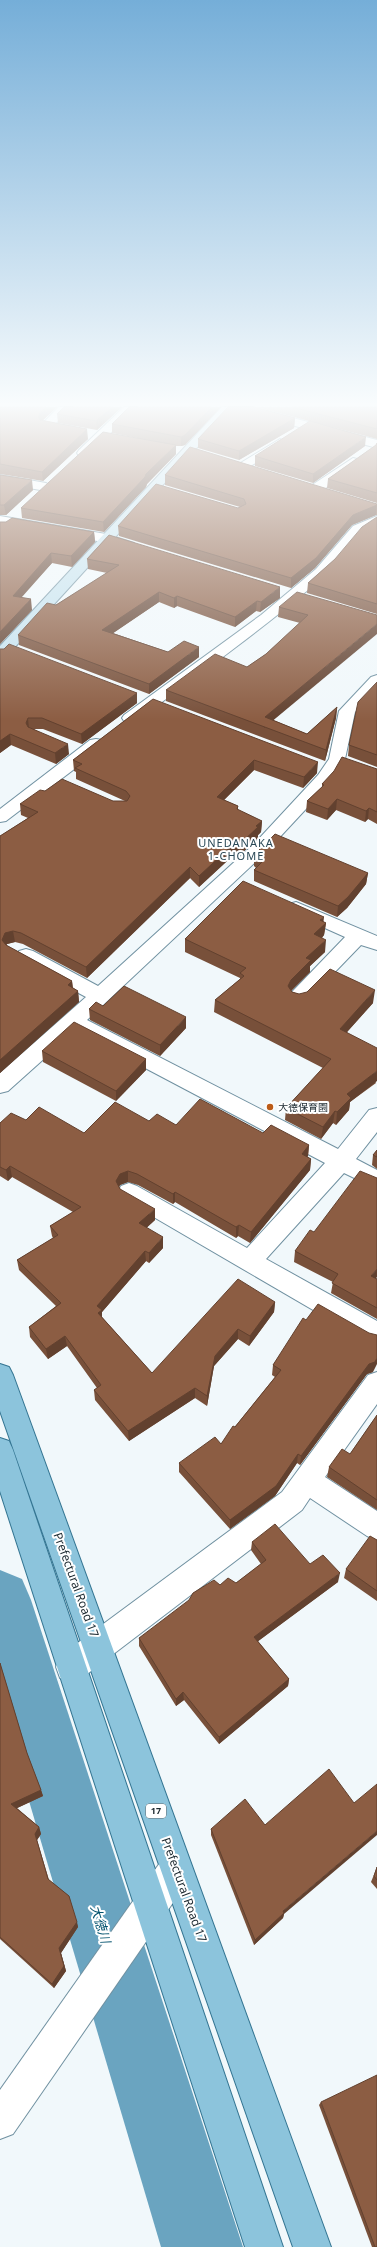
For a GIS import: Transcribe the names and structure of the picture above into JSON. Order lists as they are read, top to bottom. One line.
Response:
{"streets":{"main road":["Prefectural Road 17","17"]},"districts":["UNEDANAKA 1-CHOME"],"water":["大徳川"],"places":["大徳保育園"]}
